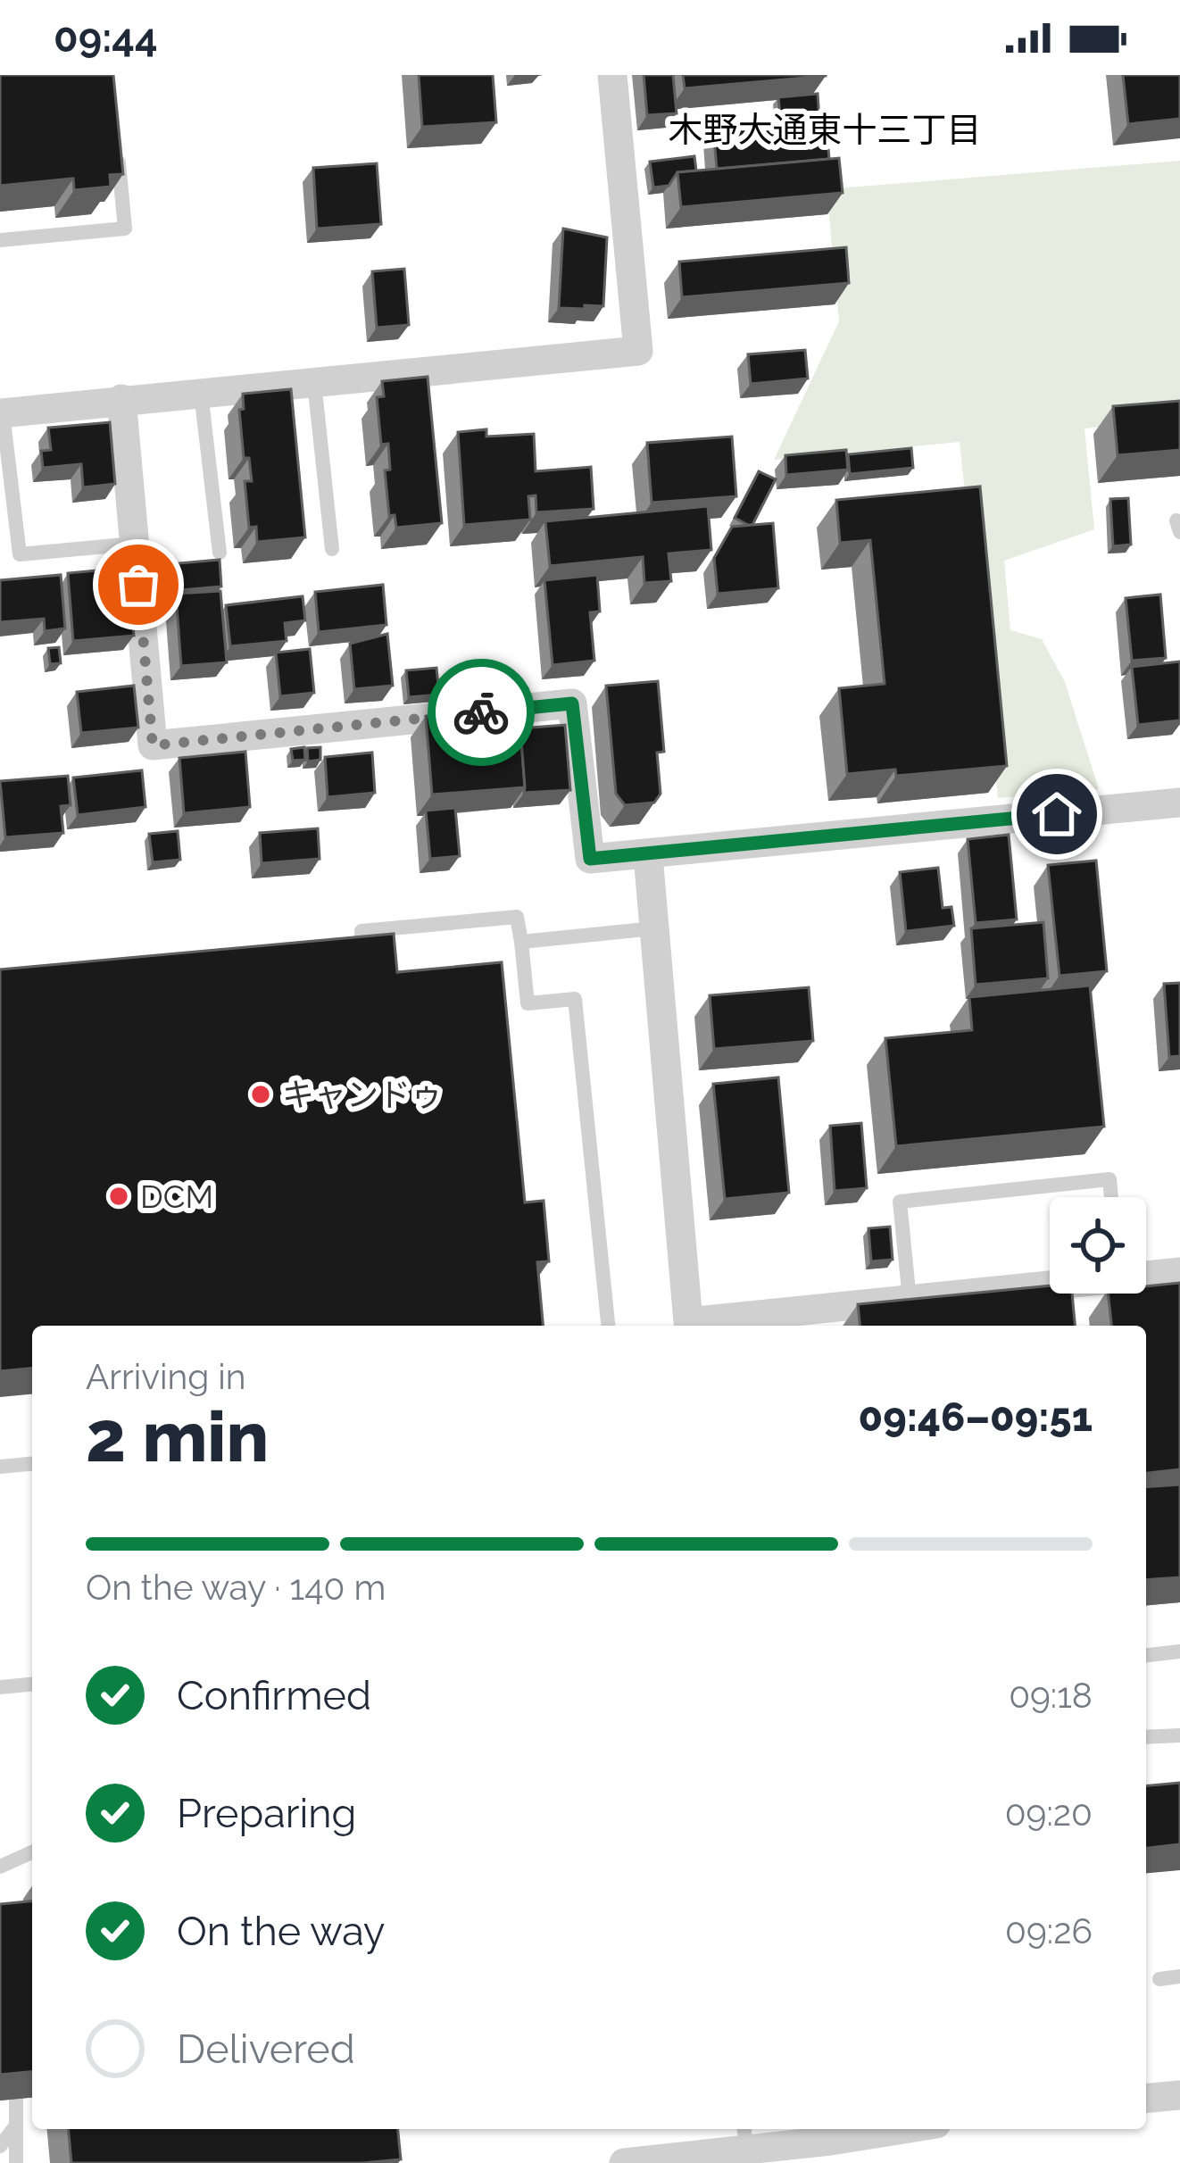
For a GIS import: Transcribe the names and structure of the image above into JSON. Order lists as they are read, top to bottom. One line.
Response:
{"districts":["木野大通東十三丁目"],"places":["キャンドゥ","DCM"],"page":{"status":"09:44","heading":["2 min","Arriving in","09:46–09:51"],"bar":"On the way · 140 m","list":[["Confirmed","09:18"],["Preparing","09:20"],["On the way","09:26"],"Delivered"]}}
